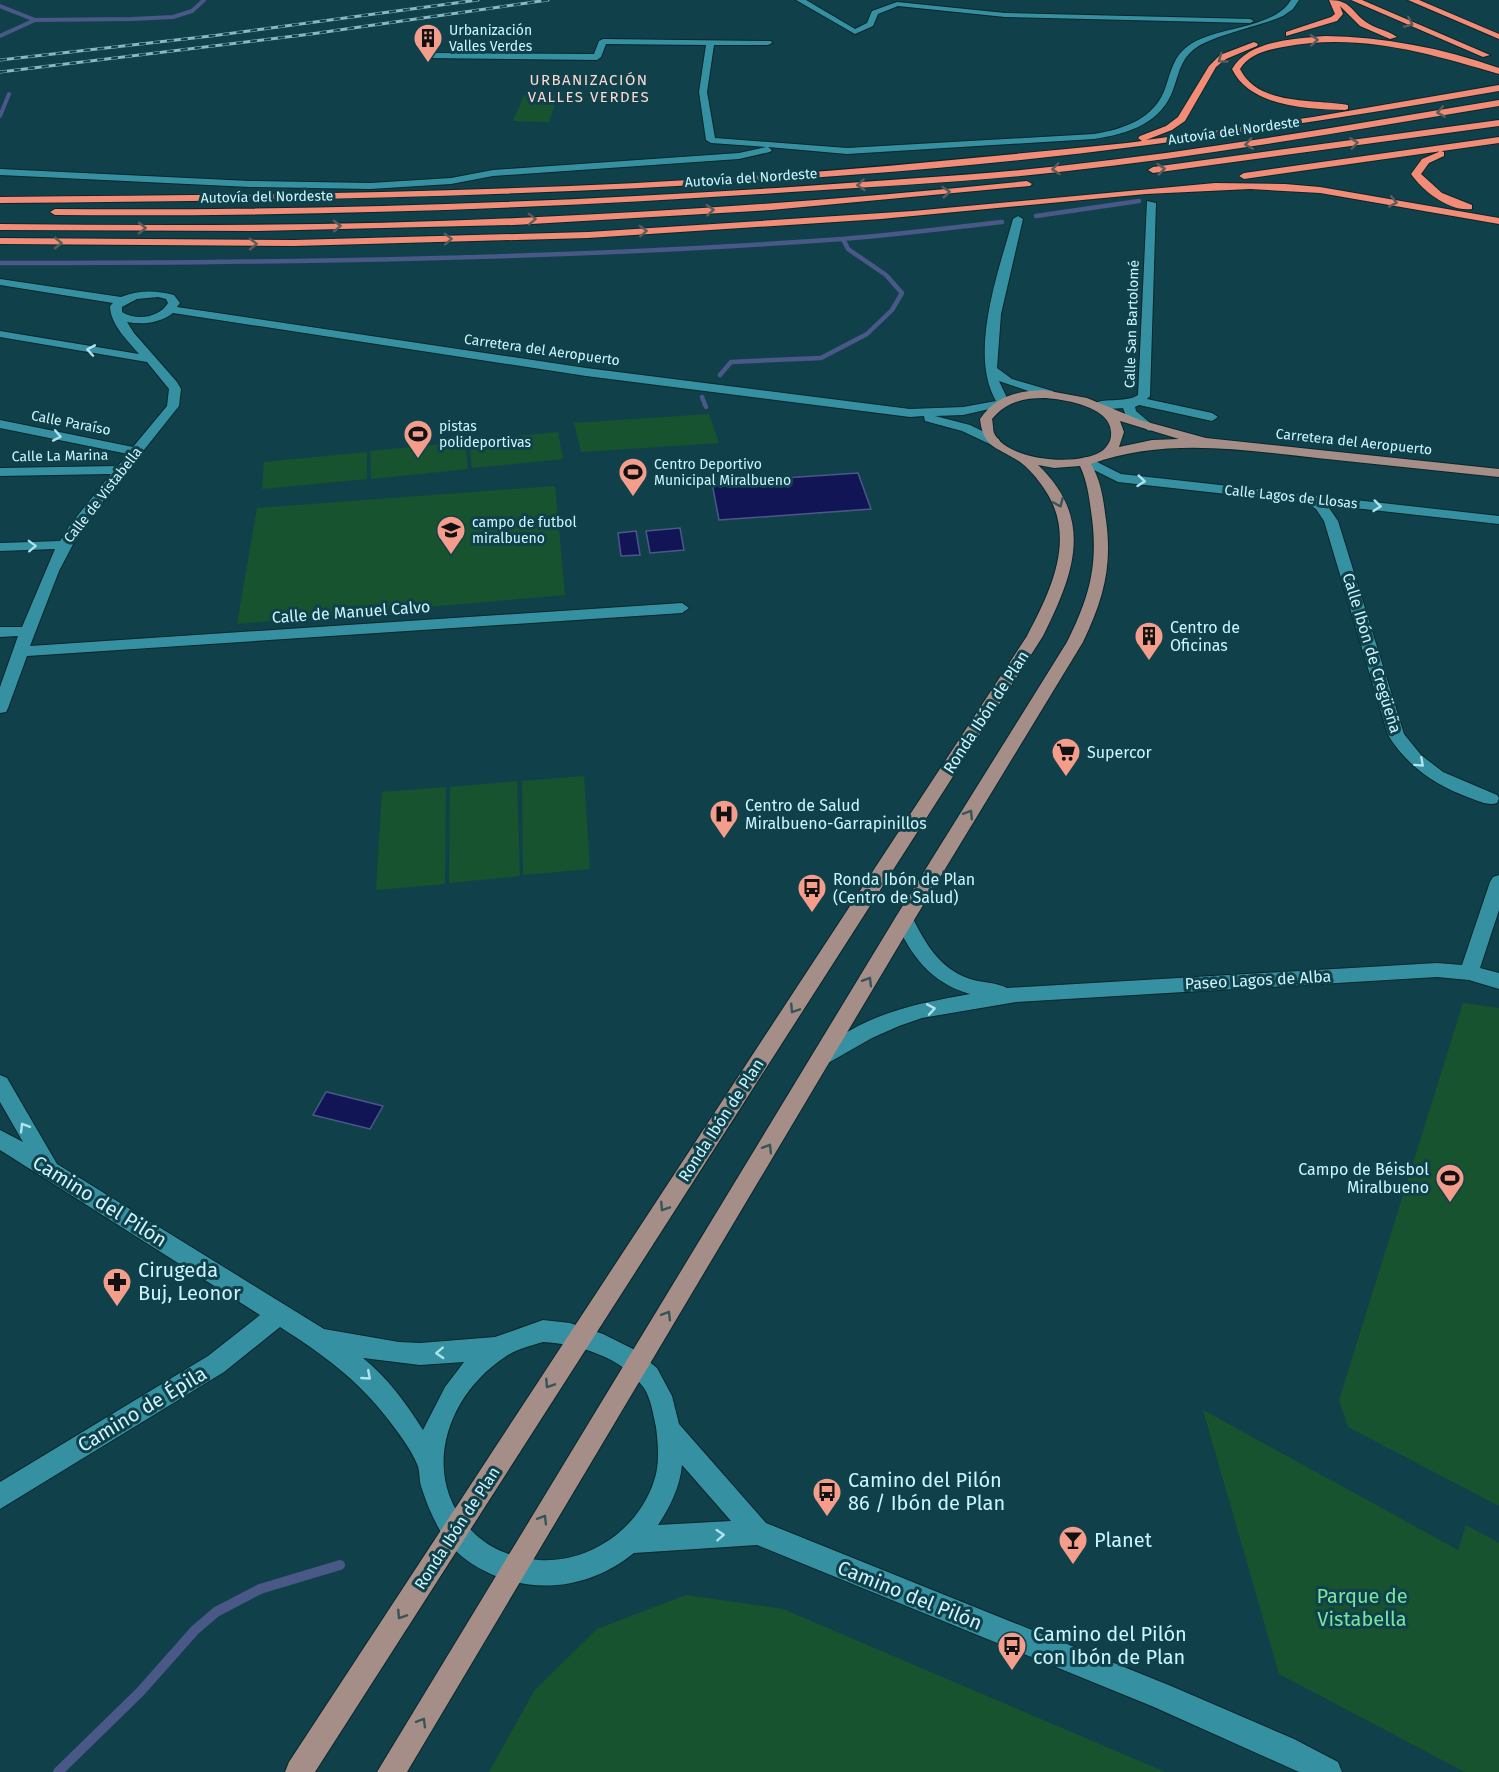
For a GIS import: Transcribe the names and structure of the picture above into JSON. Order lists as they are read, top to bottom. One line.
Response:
{"streets":{"highway":["Autovía del Nordeste"],"main road":["Carretera del Aeropuerto","Ronda Ibón de Plan"],"street":["Calle San Bartolomé","Calle Paraíso","Calle La Marina","Calle de Vistabella","Calle Lagos de Llosas","Calle de Manuel Calvo","Calle Ibón de Cregüeña","Paseo Lagos de Alba","Camino del Pilón","Camino de Épila"]},"crossings":[["Calle San Bartolomé","Carretera del Aeropuerto"],["Carretera del Aeropuerto","Calle Lagos de Llosas"],["Carretera del Aeropuerto","Ronda Ibón de Plan"],["Calle Paraíso","Calle de Vistabella"],["Calle La Marina","Calle de Vistabella"],["Calle de Vistabella","Calle de Manuel Calvo"],["Calle Lagos de Llosas","Calle Ibón de Cregüeña"],["Ronda Ibón de Plan","Camino del Pilón"],["Camino del Pilón","Camino de Épila"]],"one_way":["Calle Lagos de Llosas","Calle Ibón de Cregüeña"],"districts":["URBANIZACIÓN VALLES VERDES"],"parks":["Parque de Vistabella"],"places":{"building":["Urbanización Valles Verdes","Centro de Oficinas"],"sports":["pistas polideportivas","Centro Deportivo Municipal Miralbueno","Campo de Béisbol Miralbueno"],"school or university":["campo de futbol miralbueno"],"supermarket":["Supercor"],"hospital":["Centro de Salud Miralbueno-Garrapinillos"],"bus stop":["Ronda Ibón de Plan (Centro de Salud)","Camino del Pilón 86 / Ibón de Plan","Camino del Pilón con Ibón de Plan"],"pharmacy":["Cirugeda Buj, Leonor"],"bar":["Planet"]}}
